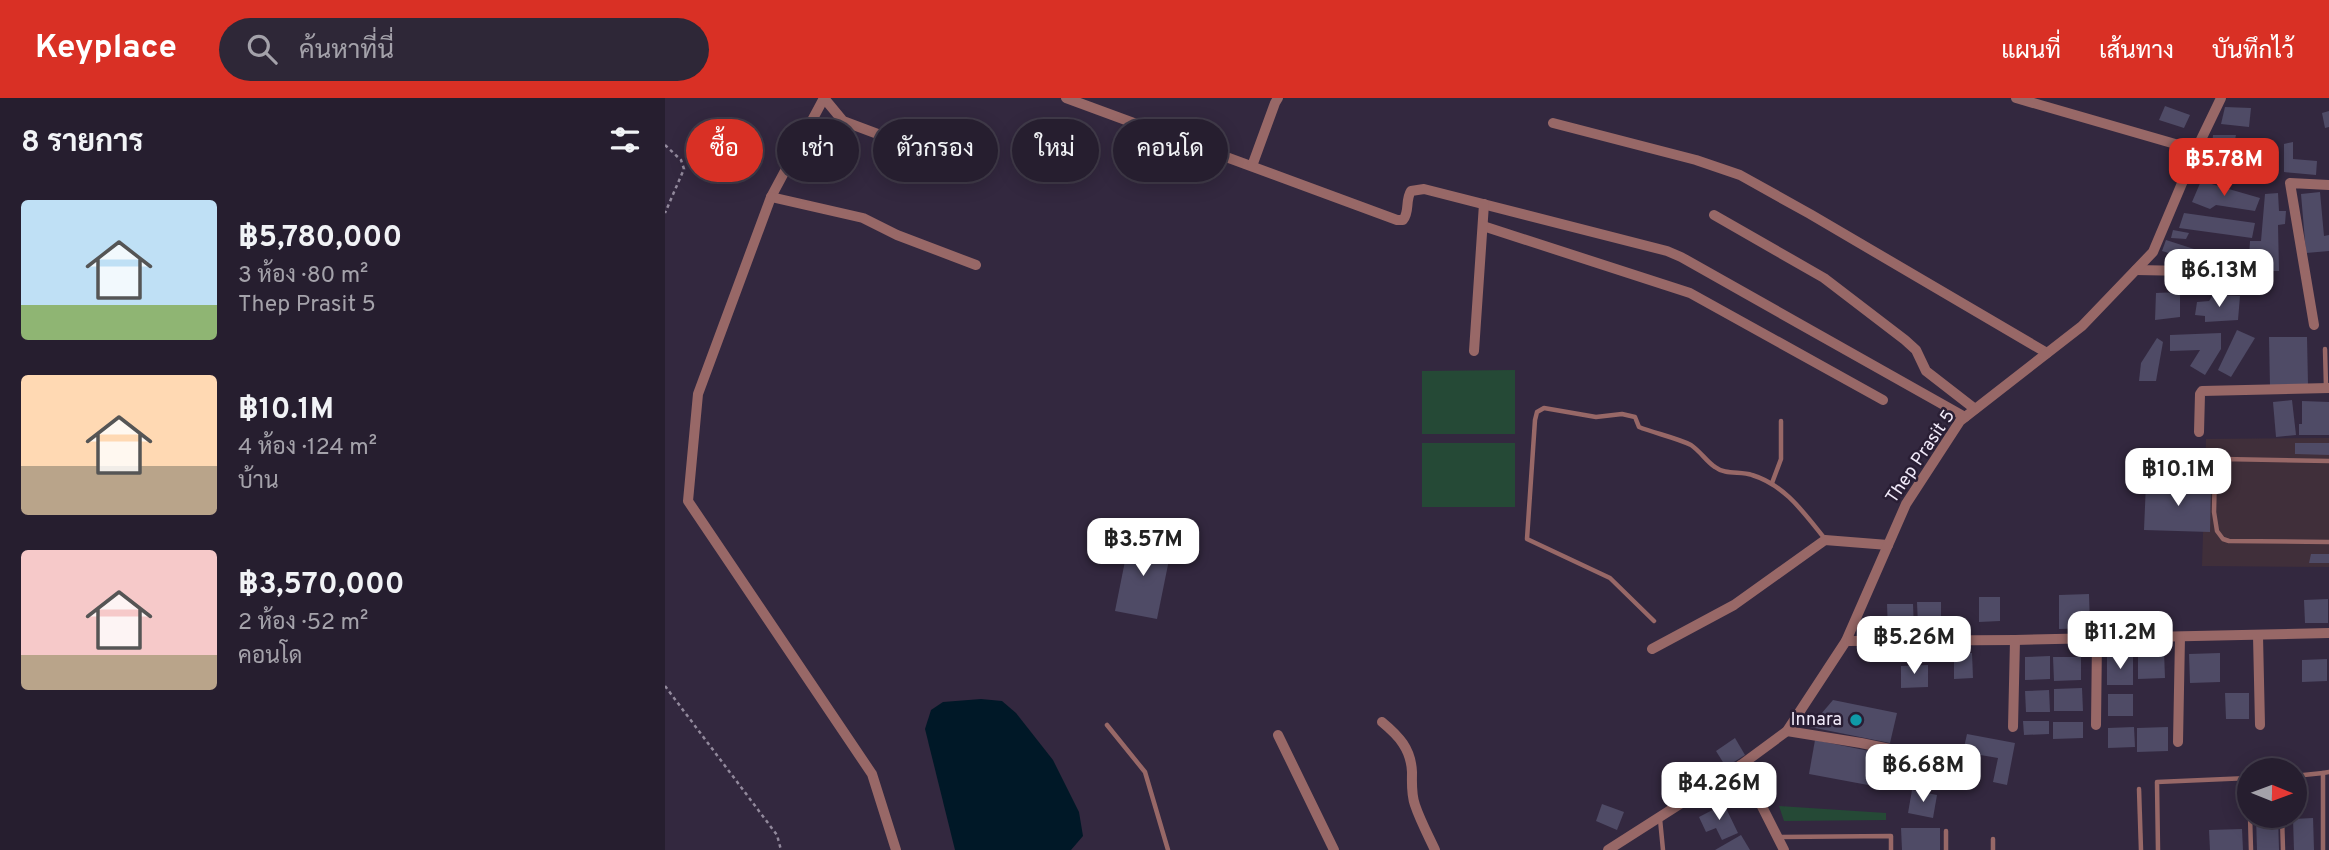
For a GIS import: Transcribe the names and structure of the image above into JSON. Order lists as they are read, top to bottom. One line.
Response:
{"streets":{"street":["Thep Prasit 5"]},"places":["Innara"],"north":"right","page":{"header":"Keyplace","search":"ค้นหาที่นี่","nav":["แผนที่","เส้นทาง","บันทึกไว้"],"heading":"8 รายการ","chip":["ซื้อ","เช่า","ตัวกรอง","ใหม่","คอนโด"],"price":["฿5.78M","฿6.13M","฿10.1M","฿3.57M","฿11.2M","฿5.26M","฿6.68M","฿4.26M"],"list":[{"name":"฿5,780,000","note":"3 ห้อง · 80 m² · Thep Prasit 5"},{"name":"฿10.1M","note":"4 ห้อง · 124 m² · บ้าน"},{"name":"฿3,570,000","note":"2 ห้อง · 52 m² · คอนโด"}]}}
